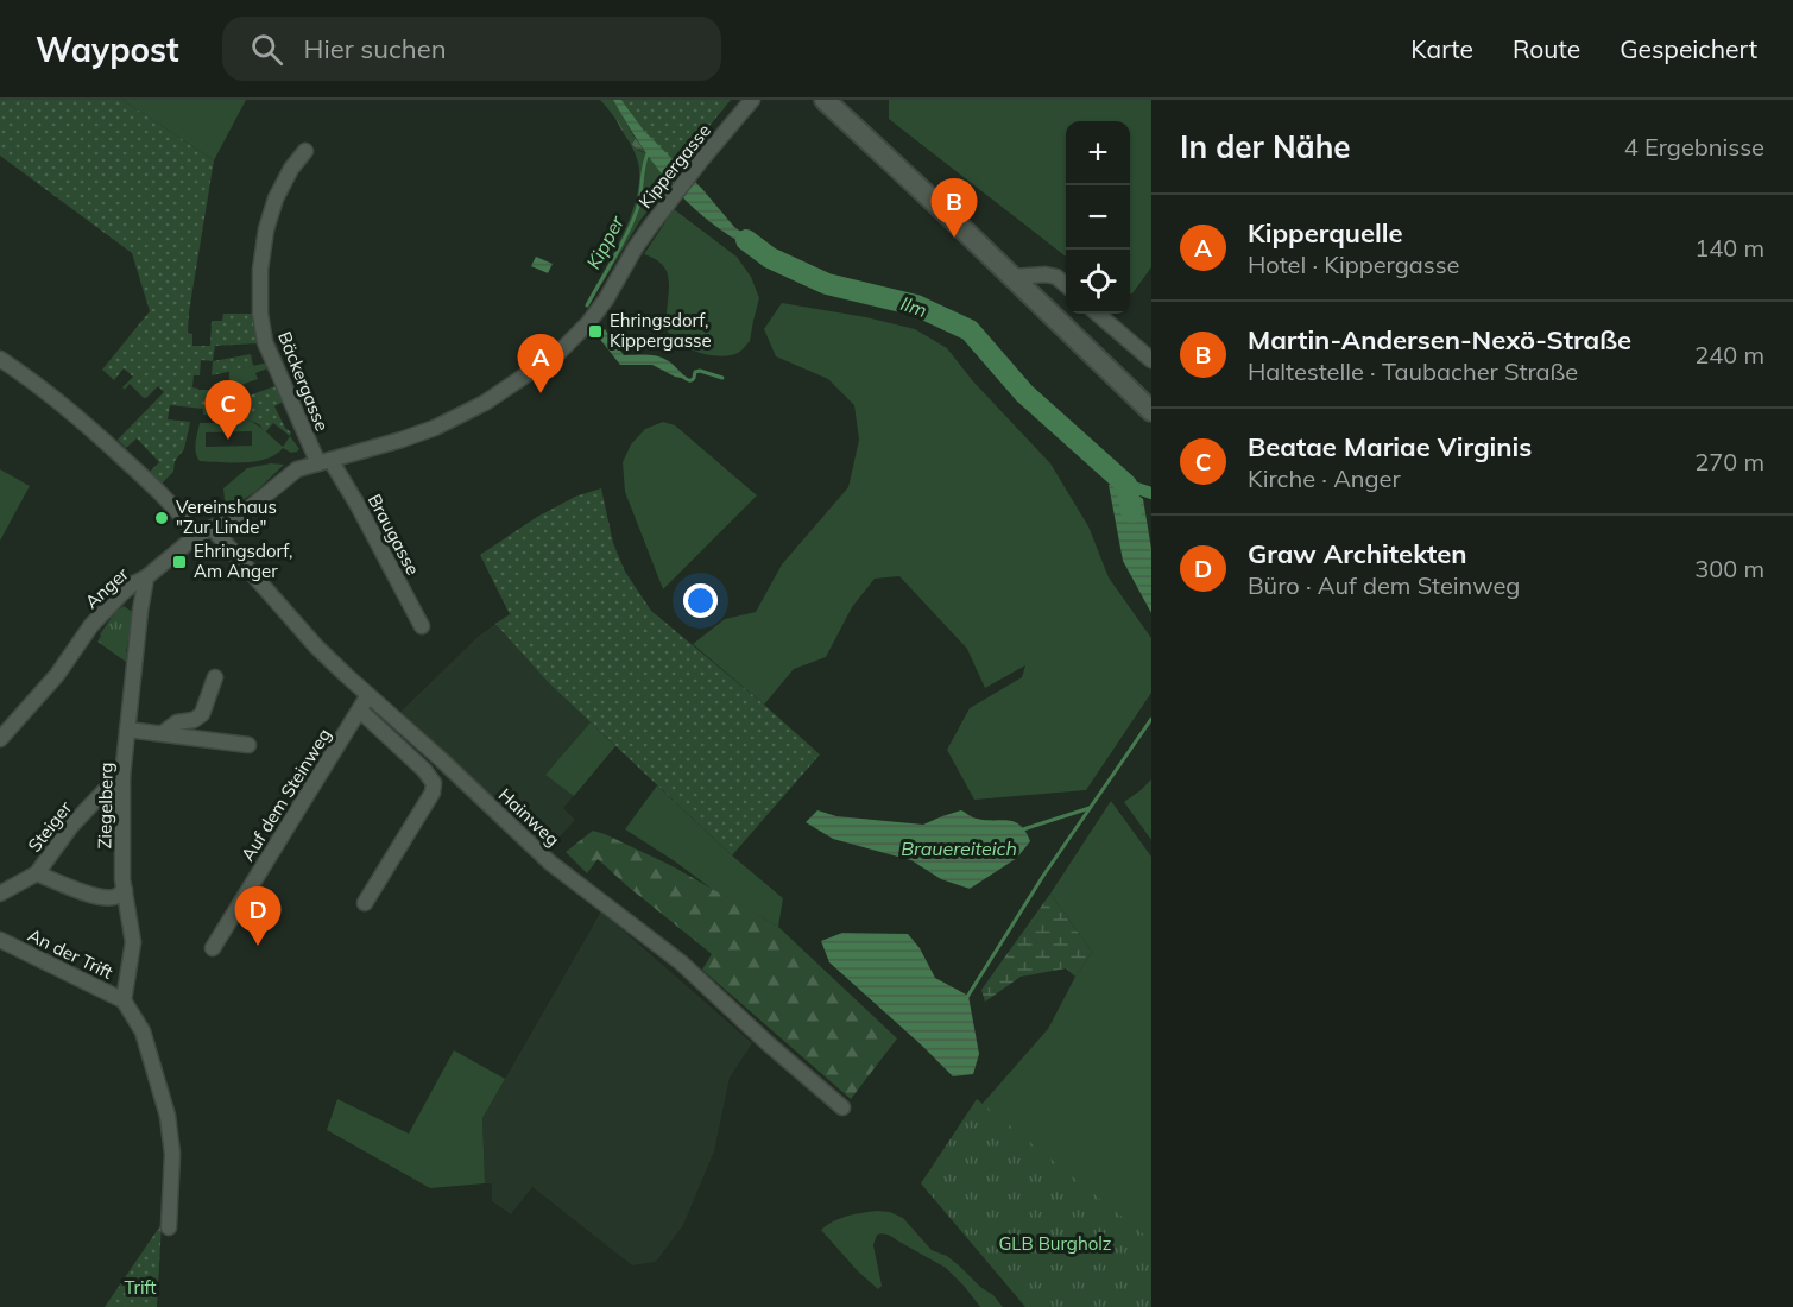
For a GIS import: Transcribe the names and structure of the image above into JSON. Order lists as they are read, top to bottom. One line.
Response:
{"streets":{"street":["Kippergasse","Bäckergasse","Braugasse","Anger","Auf dem Steinweg","Ziegelberg","Hainweg","Steiger","An der Trift"]},"crossings":[["Kippergasse","Bäckergasse"],["Kippergasse","Braugasse"],["Kippergasse","Anger"],["Bäckergasse","Braugasse"],["Bäckergasse","Anger"],["Braugasse","Anger"],["Anger","Ziegelberg"],["Anger","Hainweg"],["Auf dem Steinweg","Hainweg"],["Ziegelberg","Steiger"],["Ziegelberg","An der Trift"]],"water":["Kipper","Ilm","Brauereiteich"],"parks":["GLB Burgholz","Trift"],"places":{"transit":["Ehringsdorf, Kippergasse","Ehringsdorf, Am Anger"],"other":["Vereinshaus \"Zur Linde\""]},"page":{"header":"Waypost","search":"Hier suchen","nav":["Karte","Route","Gespeichert"],"heading":["In der Nähe","4 Ergebnisse"],"map_buttons":["+","−"],"pins":["B","A","C","D"],"list":[{"mark":"A","name":"Kipperquelle","note":"Hotel · Kippergasse","value":"140 m"},{"mark":"B","name":"Martin-Andersen-Nexö-Straße","note":"Haltestelle · Taubacher Straße","value":"240 m"},{"mark":"C","name":"Beatae Mariae Virginis","note":"Kirche · Anger","value":"270 m"},{"mark":"D","name":"Graw Architekten","note":"Büro · Auf dem Steinweg","value":"300 m"}]}}
